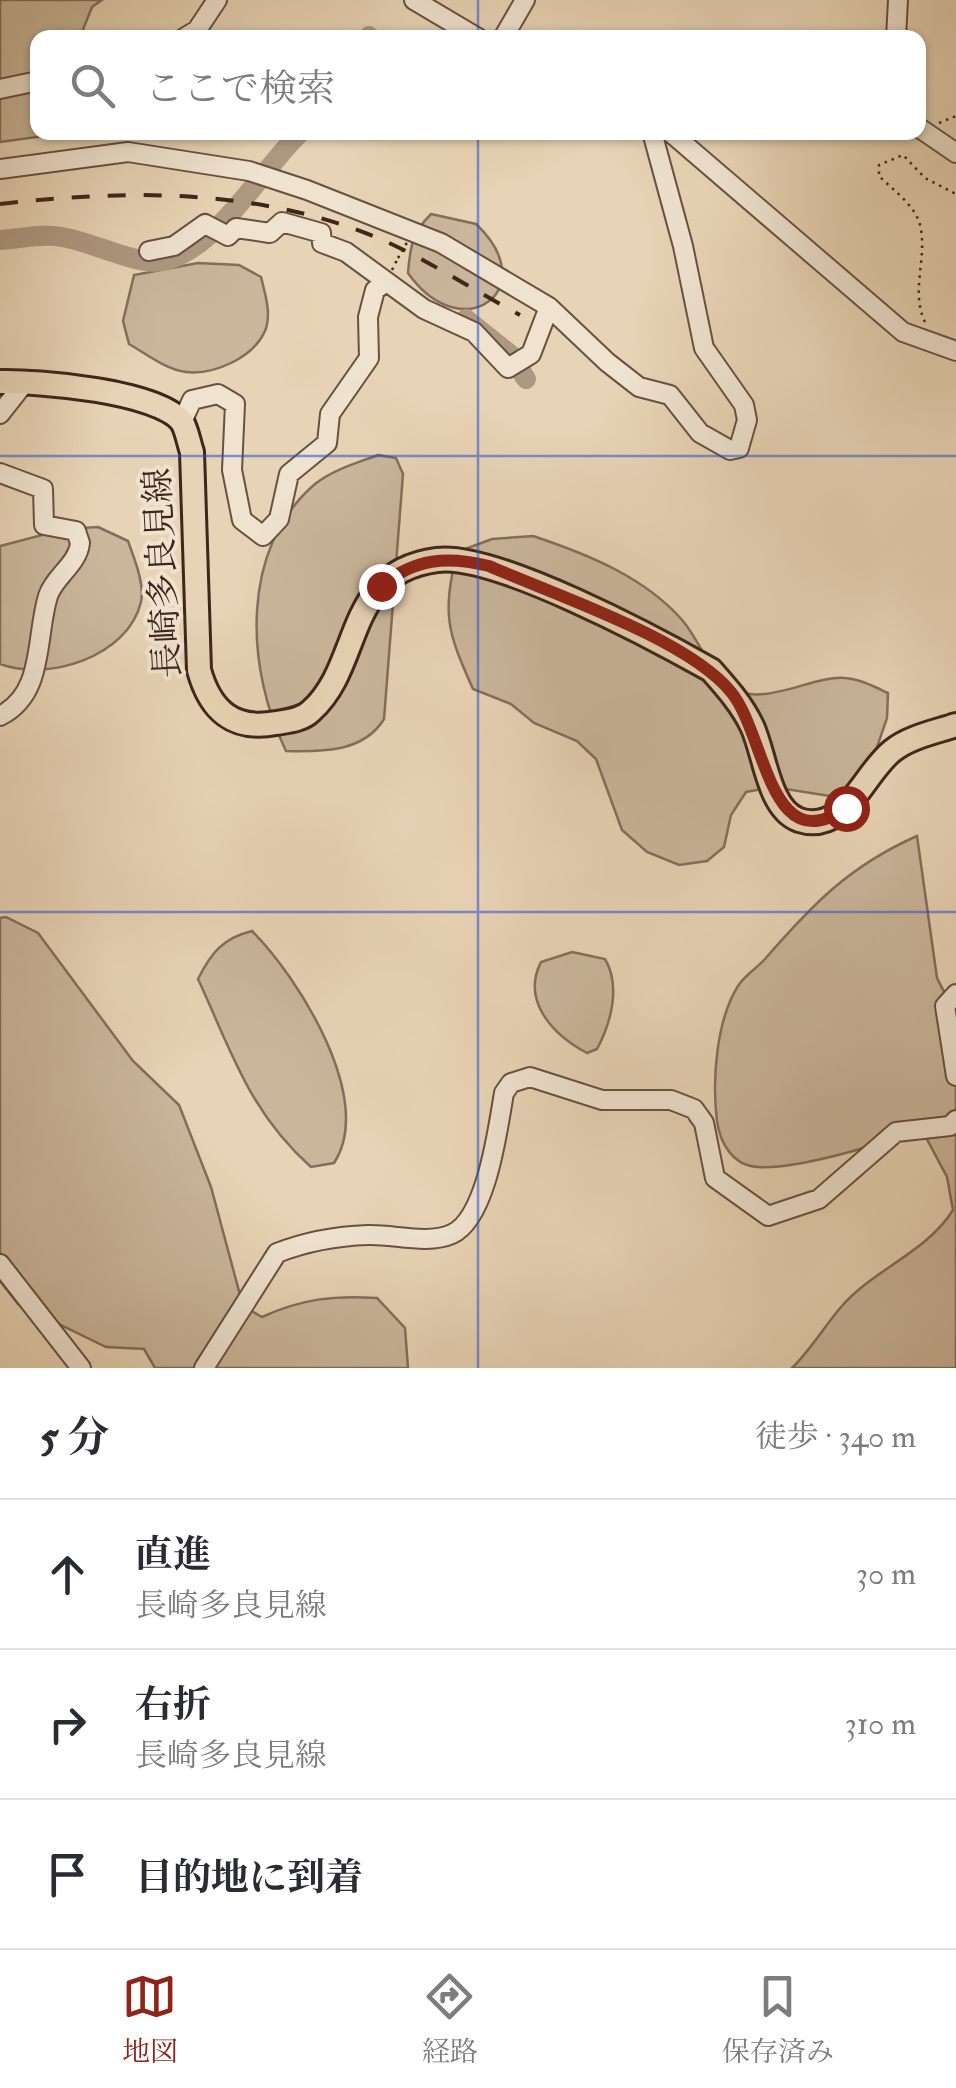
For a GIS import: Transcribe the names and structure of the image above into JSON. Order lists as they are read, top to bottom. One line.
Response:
{"streets":{"main road":["長崎多良見線"]},"page":{"search":"ここで検索","heading":["5 分","徒歩 · 340 m"],"list":[["直進","長崎多良見線","30 m"],["右折","長崎多良見線","310 m"],"目的地に到着"],"nav":["地図","経路","保存済み"]}}
